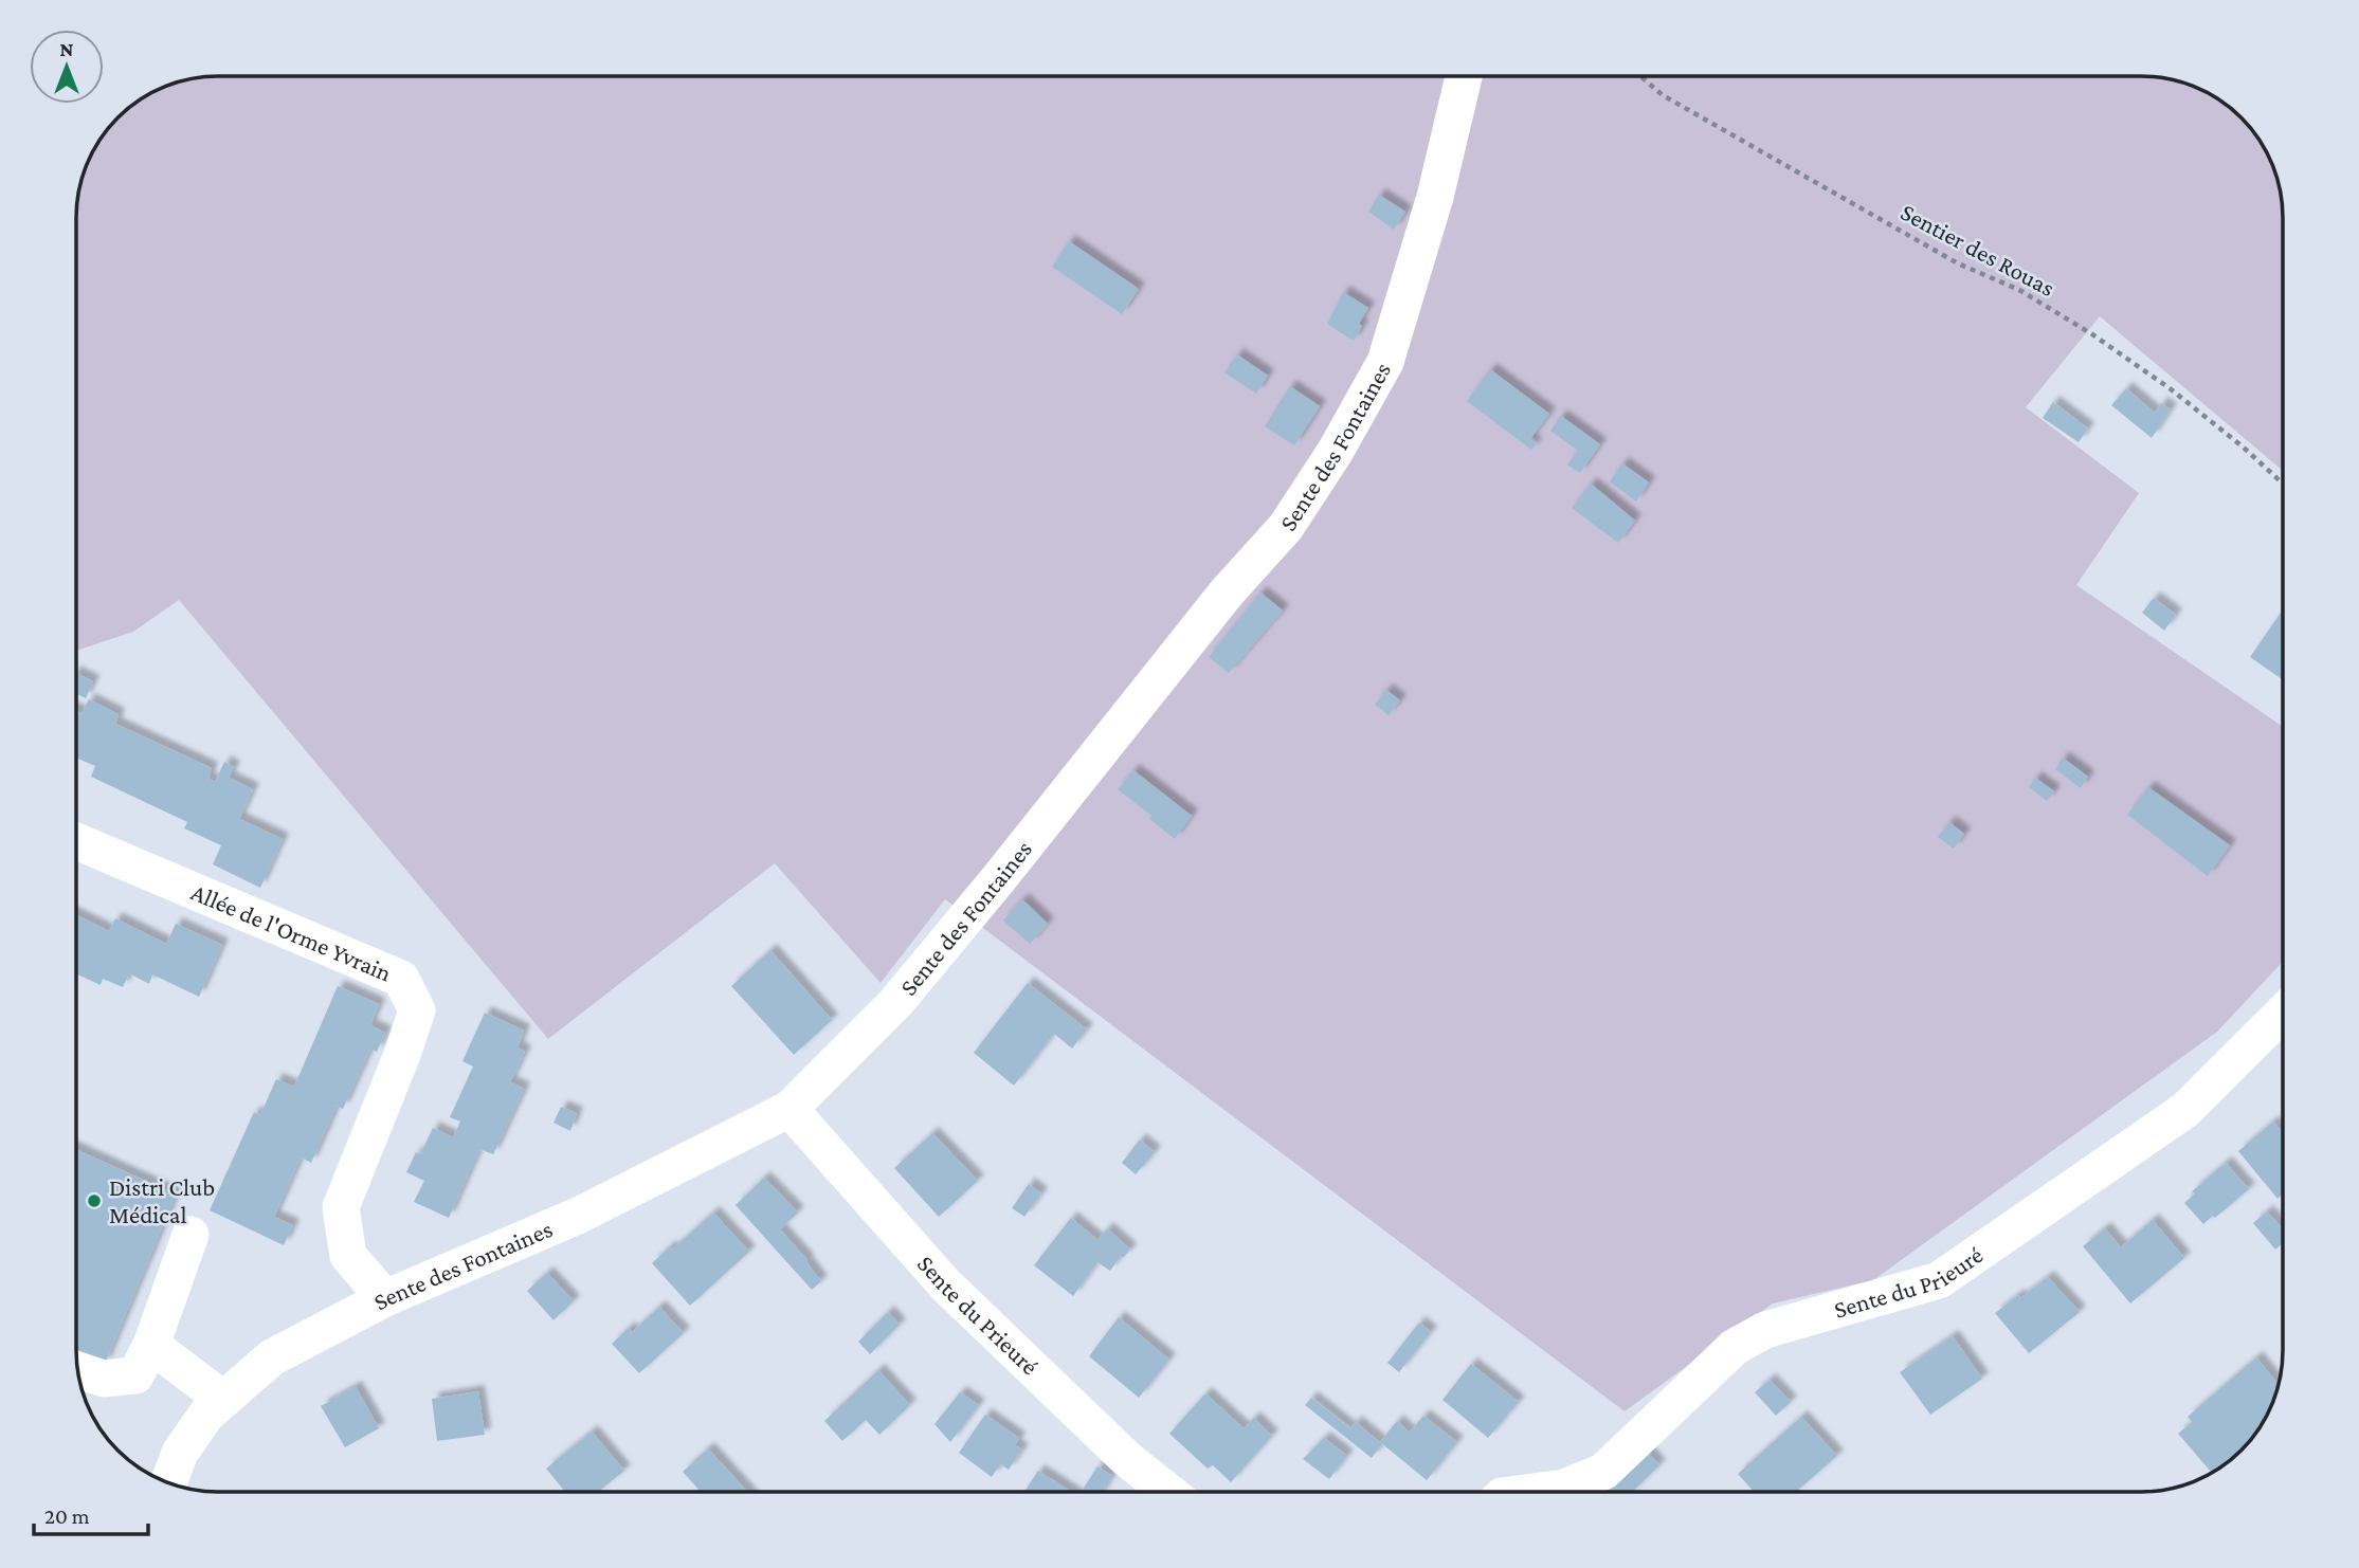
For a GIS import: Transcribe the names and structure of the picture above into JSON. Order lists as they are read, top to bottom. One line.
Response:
{"streets":{"street":["Sente des Fontaines","Allée de l'Orme Yvrain","Sente du Prieuré"],"path":["Sentier des Rouas"]},"crossings":[["Sente des Fontaines","Allée de l'Orme Yvrain"],["Sente des Fontaines","Sente du Prieuré"]],"places":["Distri Club Médical"],"scale_bar":"20 m","north":"top"}
